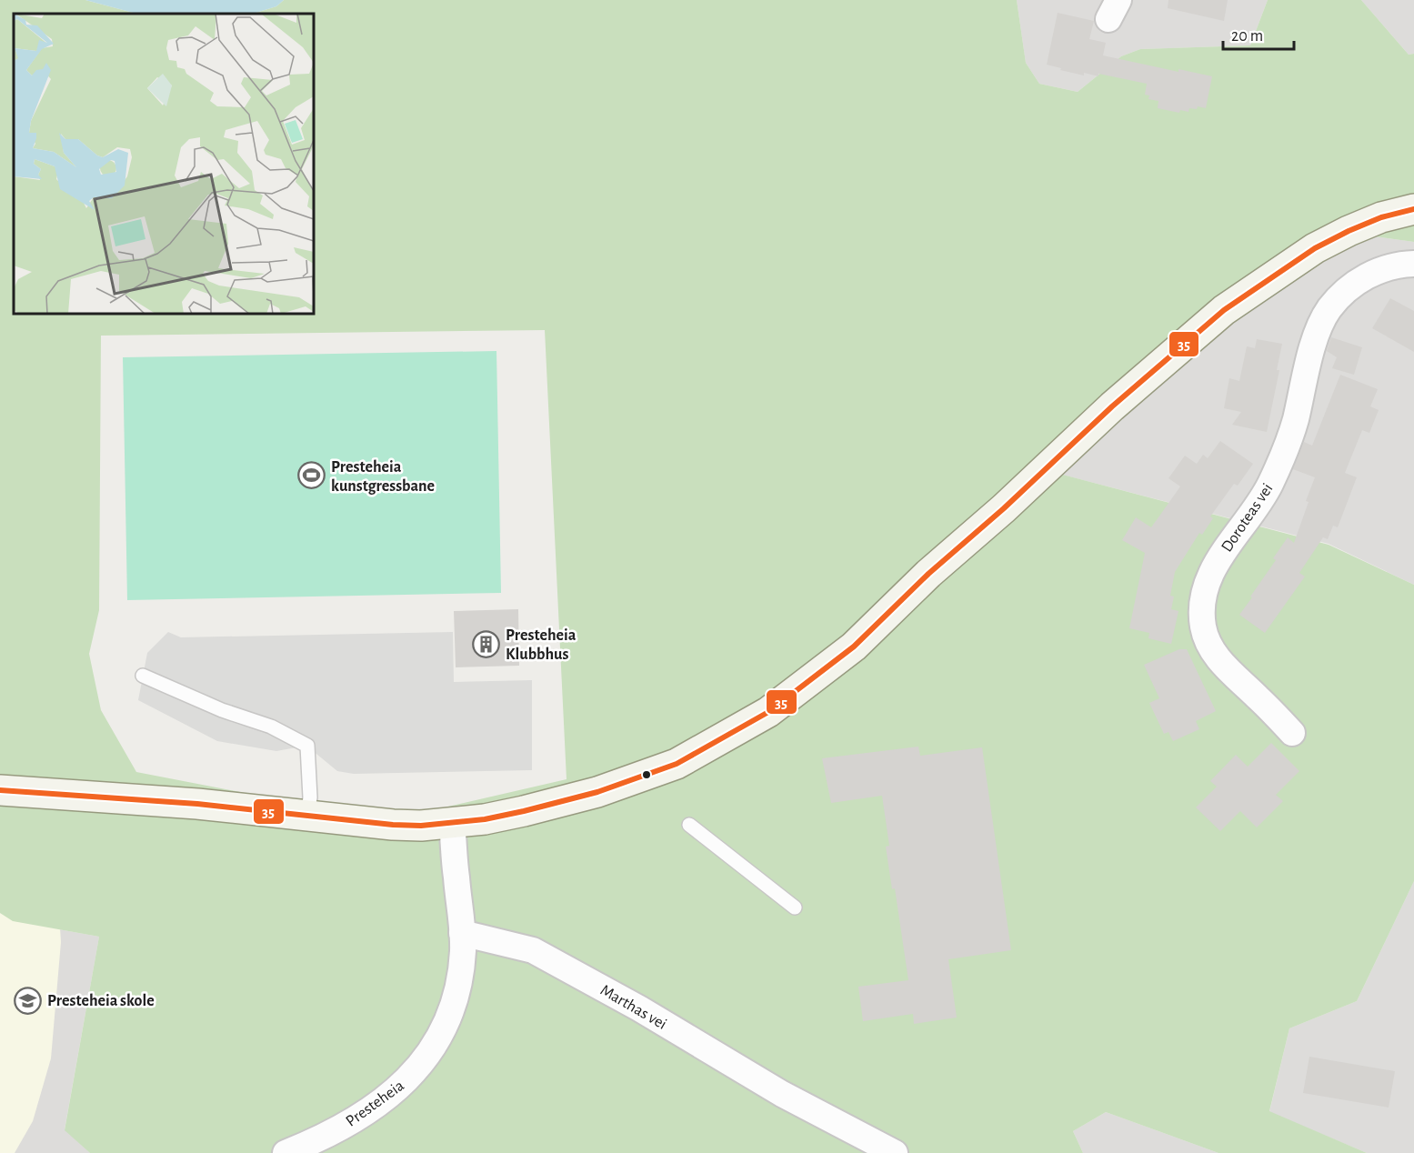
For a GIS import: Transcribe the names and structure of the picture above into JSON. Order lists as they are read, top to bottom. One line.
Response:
{"streets":{"street":["Doroteas vei","Marthas vei","Presteheia"]},"crossings":[["Marthas vei","Presteheia"]],"places":{"sports":["Presteheia kunstgressbane"],"building":["Presteheia Klubbhus"],"school or university":["Presteheia skole"]},"lines":["transit line 35"],"scale_bar":"20 m"}
